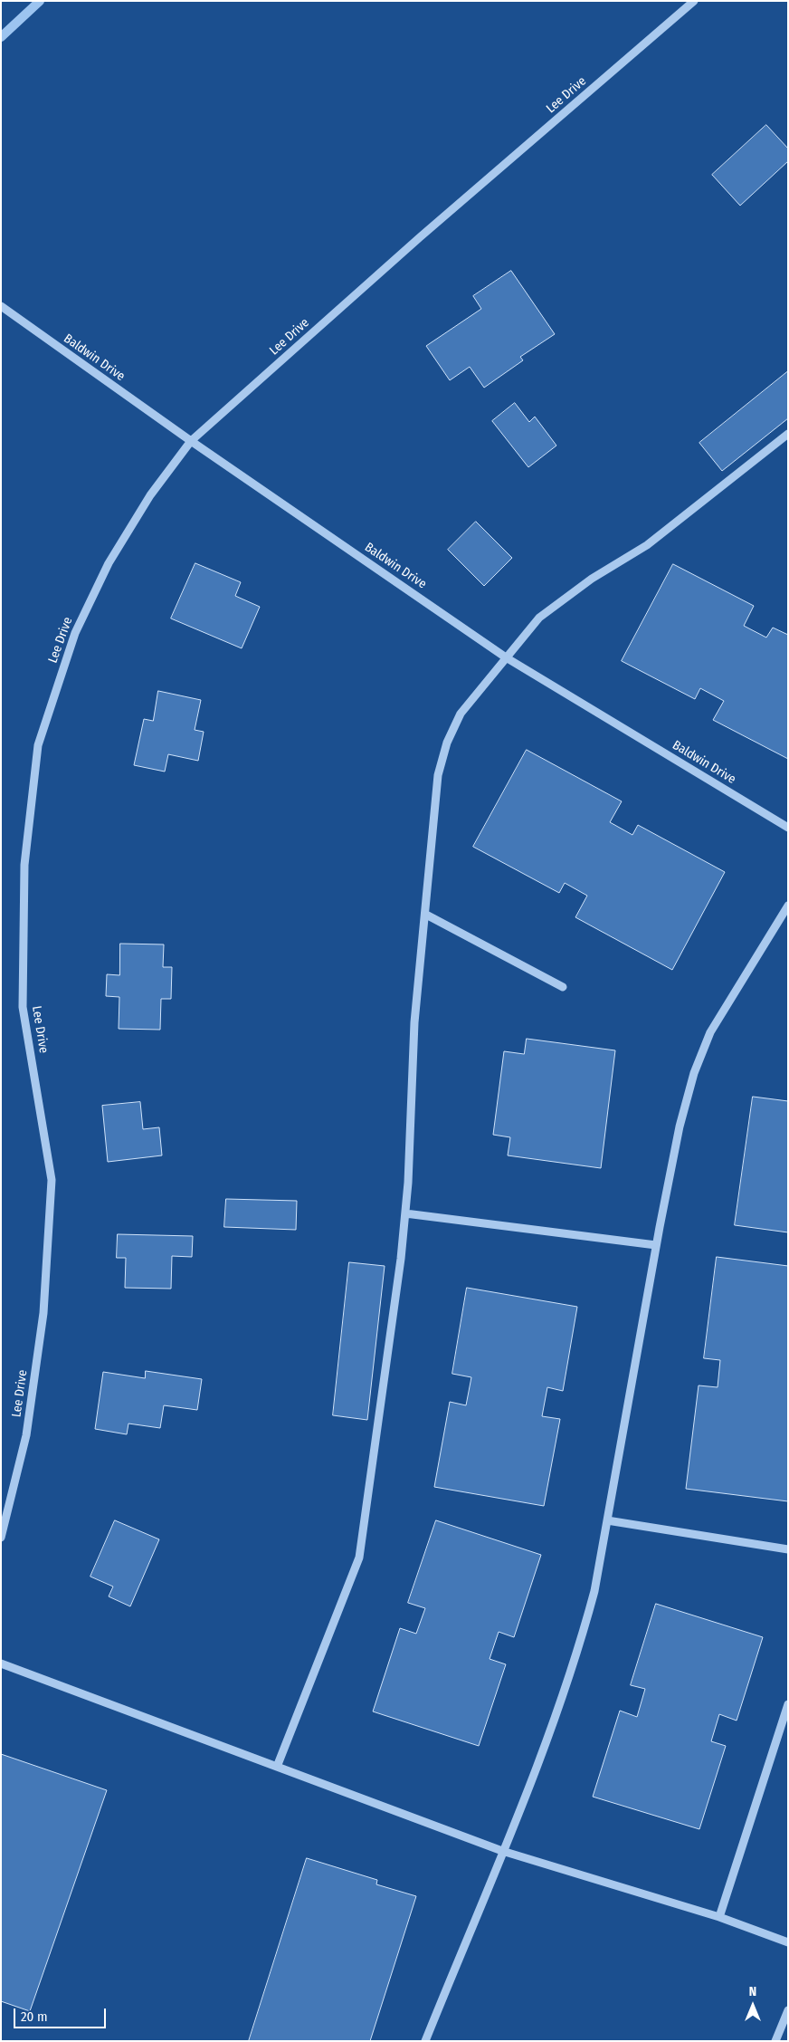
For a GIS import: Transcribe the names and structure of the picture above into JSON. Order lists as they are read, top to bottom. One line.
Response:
{"streets":{"street":["Lee Drive","Baldwin Drive"]},"crossings":[["Lee Drive","Baldwin Drive"]],"scale_bar":"20 m","north":"top"}
